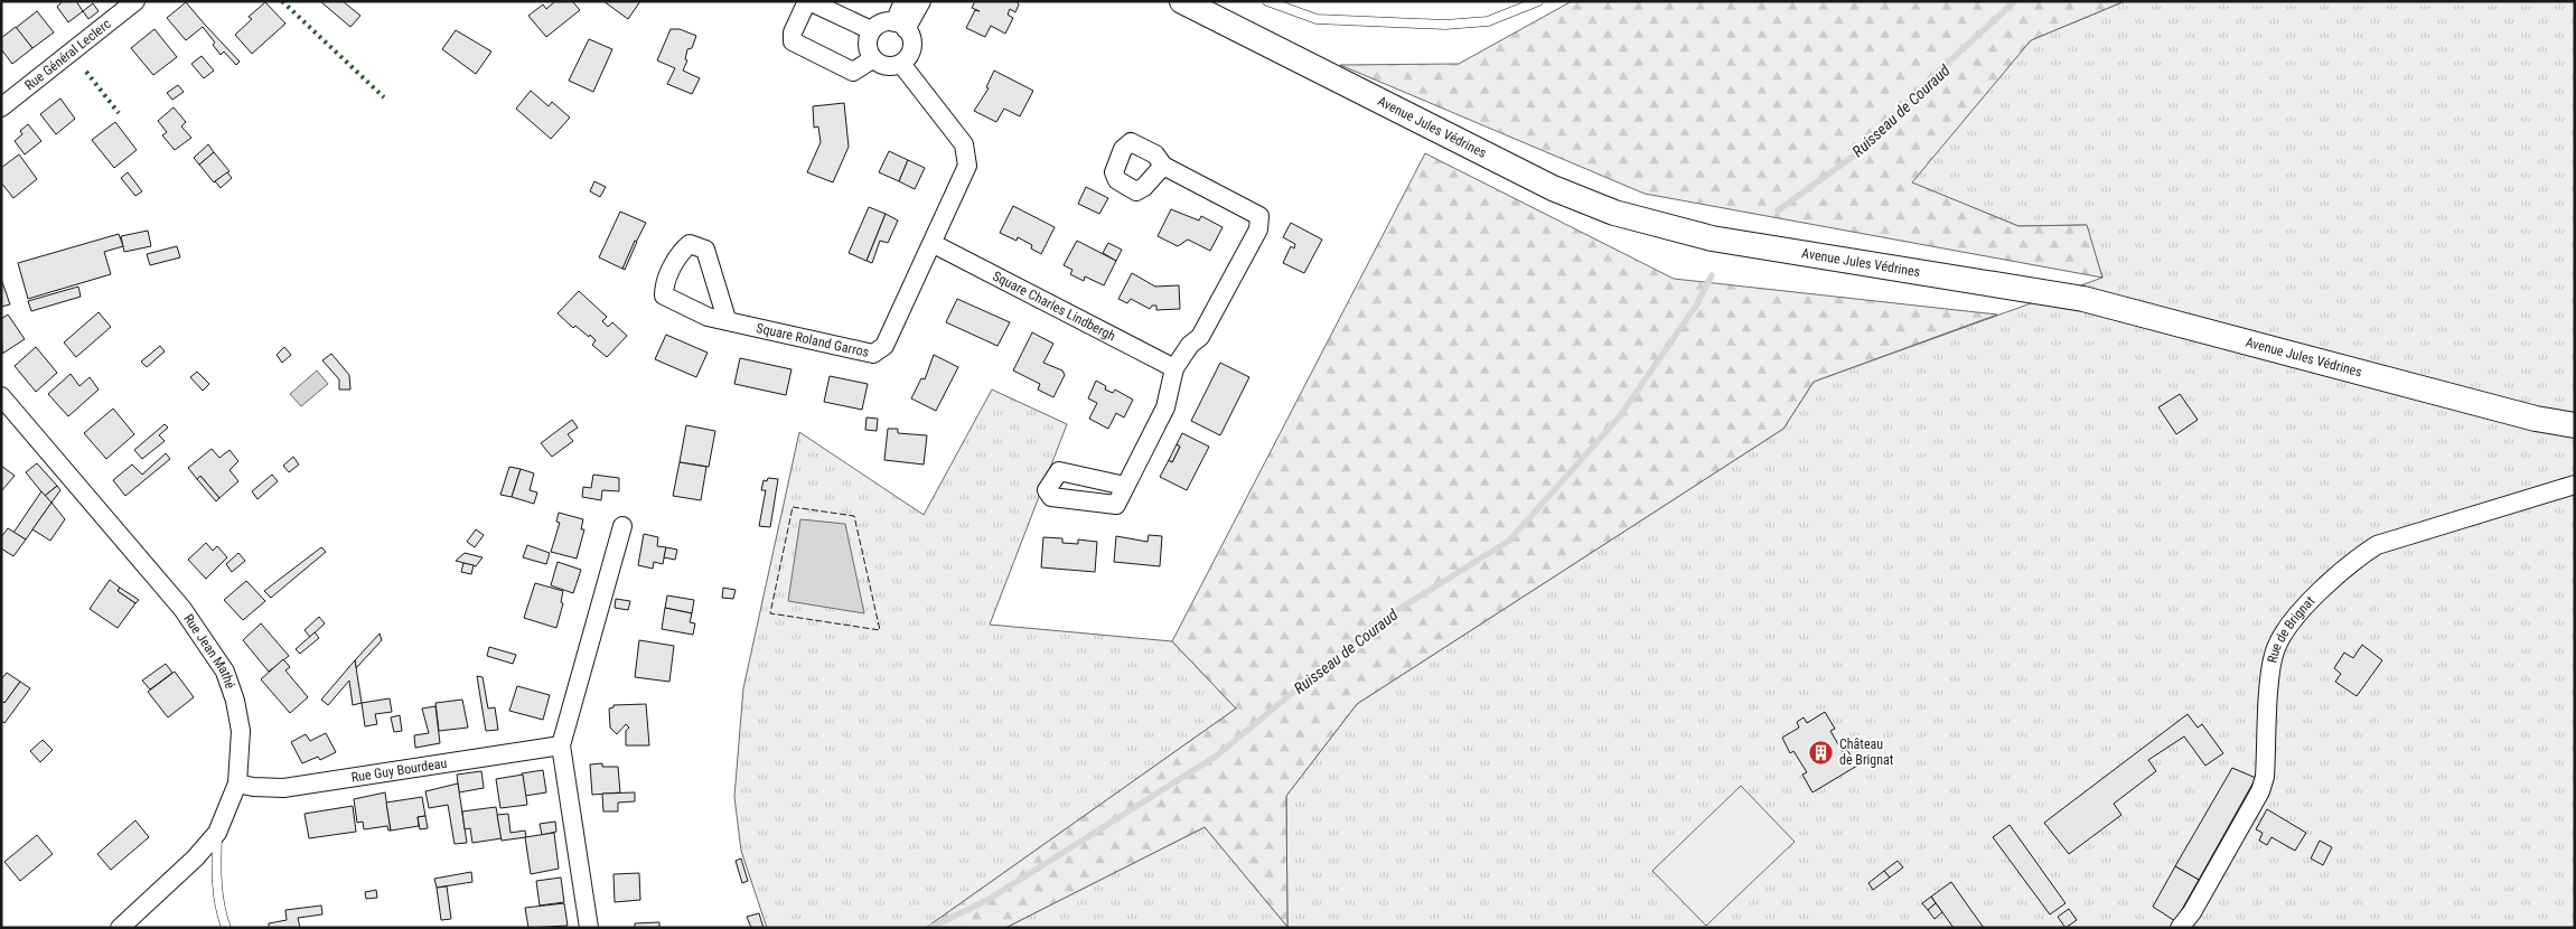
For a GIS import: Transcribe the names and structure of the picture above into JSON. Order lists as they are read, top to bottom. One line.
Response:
{"streets":{"main road":["Avenue Jules Védrines"],"street":["Rue Général Leclerc","Square Charles Lindbergh","Square Roland Garros","Rue de Brignat","Rue Jean Mathé","Rue Guy Bourdeau"]},"crossings":[["Square Charles Lindbergh","Square Roland Garros"],["Rue Jean Mathé","Rue Guy Bourdeau"]],"water":["Ruisseau de Couraud"],"places":{"building":["Château de Brignat"]}}
